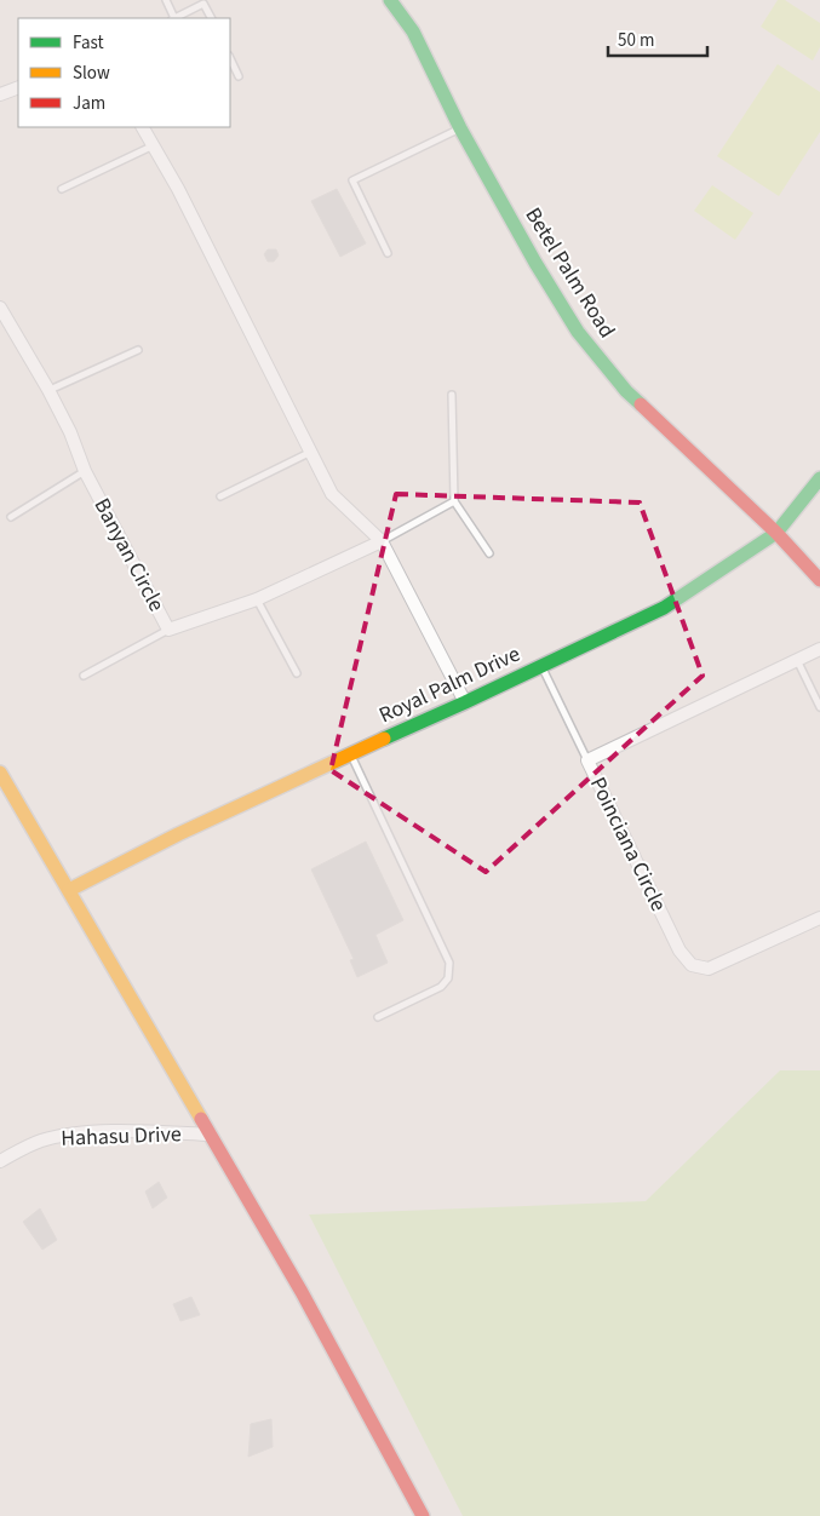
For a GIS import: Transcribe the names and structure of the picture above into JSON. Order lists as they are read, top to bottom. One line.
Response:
{"streets":{"street":["Betel Palm Road","Banyan Circle","Royal Palm Drive","Poinciana Circle","Hahasu Drive"]},"crossings":[["Betel Palm Road","Royal Palm Drive"]],"legend":["Fast","Slow","Jam"],"scale_bar":"50 m"}
